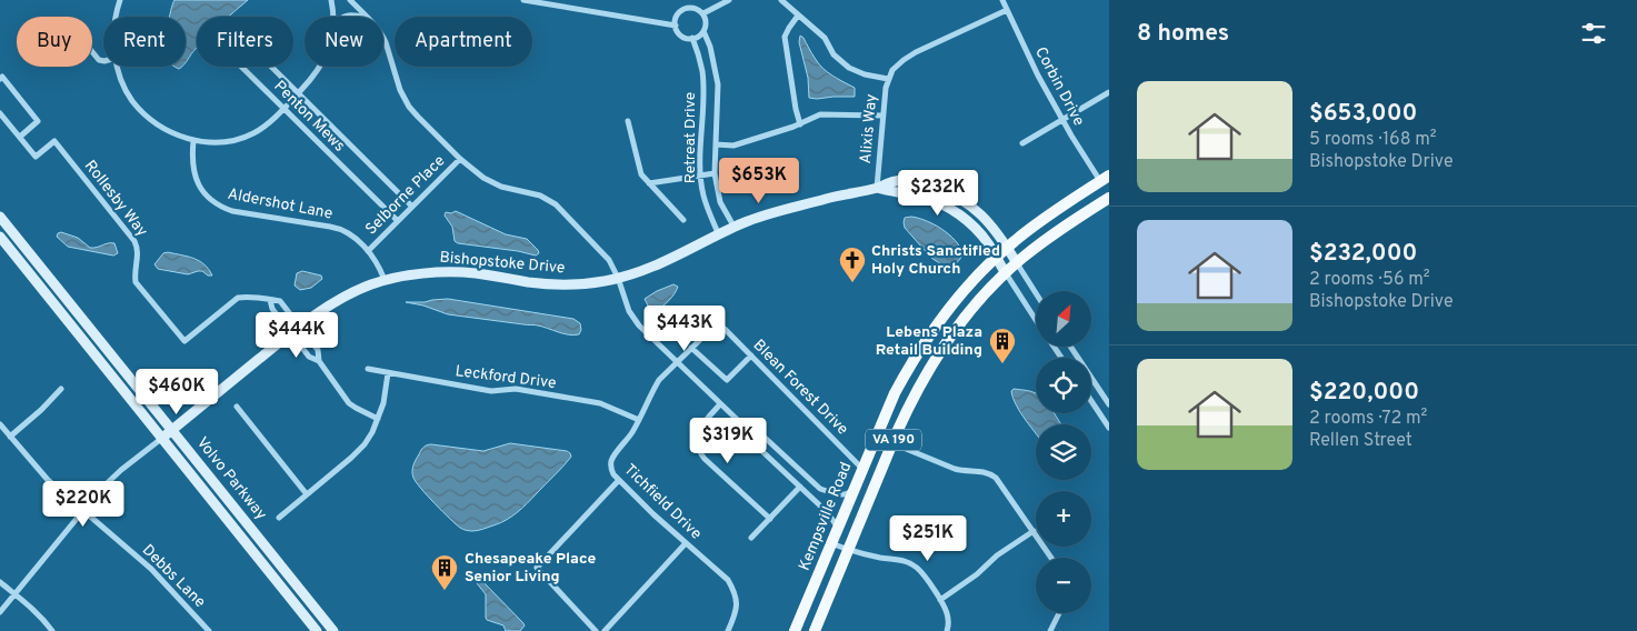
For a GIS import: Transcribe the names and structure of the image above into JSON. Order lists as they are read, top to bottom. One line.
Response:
{"streets":{"main road":["VA 190","Kempsville Road"],"street":["Corbin Drive","Penton Mews","Alixis Way","Retreat Drive","Selborne Place","Rollesby Way","Aldershot Lane","Bishopstoke Drive","Leckford Drive","Blean Forest Drive","Volvo Parkway","Tichfield Drive","Debbs Lane"]},"crossings":[["Corbin Drive","Alixis Way"],["Corbin Drive","Kempsville Road"],["Penton Mews","Selborne Place"],["Alixis Way","Bishopstoke Drive"],["Retreat Drive","Bishopstoke Drive"],["Selborne Place","Aldershot Lane"],["Rollesby Way","Bishopstoke Drive"],["Aldershot Lane","Bishopstoke Drive"],["Bishopstoke Drive","VA 190"],["Bishopstoke Drive","Volvo Parkway"],["Bishopstoke Drive","Kempsville Road"],["Leckford Drive","Tichfield Drive"],["Blean Forest Drive","Tichfield Drive"],["Blean Forest Drive","Kempsville Road"]],"places":{"church":["Christs Sanctified Holy Church"],"building":["Lebens Plaza Retail Building","Chesapeake Place Senior Living"]},"north":"top right","page":{"heading":"8 homes","chip":["Buy","Rent","Filters","New","Apartment"],"list":[{"name":"$653,000","note":"5 rooms · 168 m² · Bishopstoke Drive"},{"name":"$232,000","note":"2 rooms · 56 m² · Bishopstoke Drive"},{"name":"$220,000","note":"2 rooms · 72 m² · Rellen Street"}],"price":["$653K","$232K","$443K","$444K","$460K","$319K","$220K","$251K"],"map_buttons":["+","−"]}}
